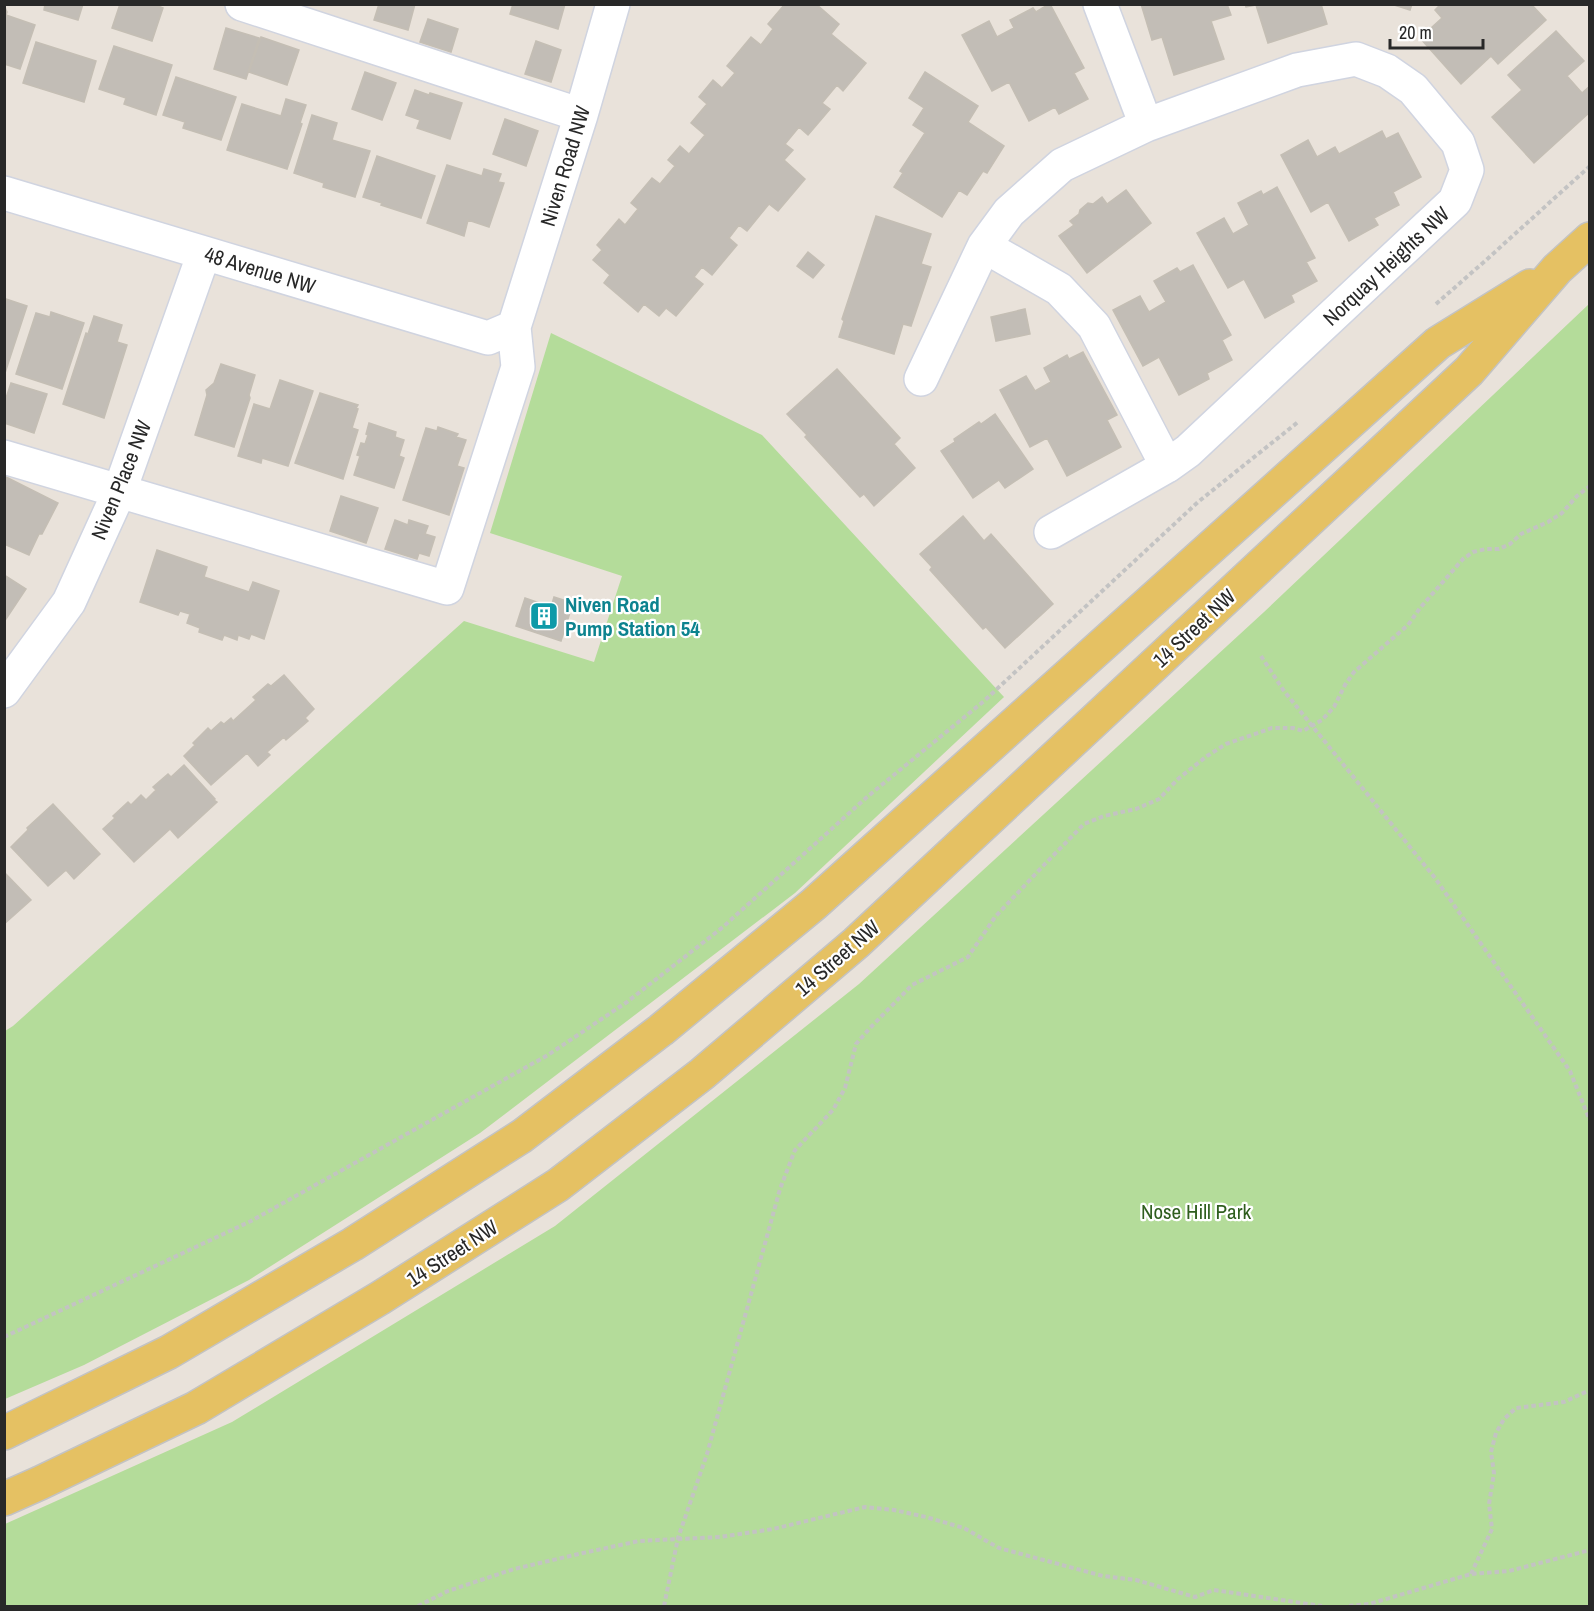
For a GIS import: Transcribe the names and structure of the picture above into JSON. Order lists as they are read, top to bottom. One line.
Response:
{"streets":{"main road":["14 Street NW"],"street":["Niven Road NW","Norquay Heights NW","48 Avenue NW","Niven Place NW"]},"crossings":[["Niven Road NW","48 Avenue NW"],["48 Avenue NW","Niven Place NW"]],"parks":["Nose Hill Park"],"places":{"building":["Niven Road Pump Station 54"]},"scale_bar":"20 m"}
